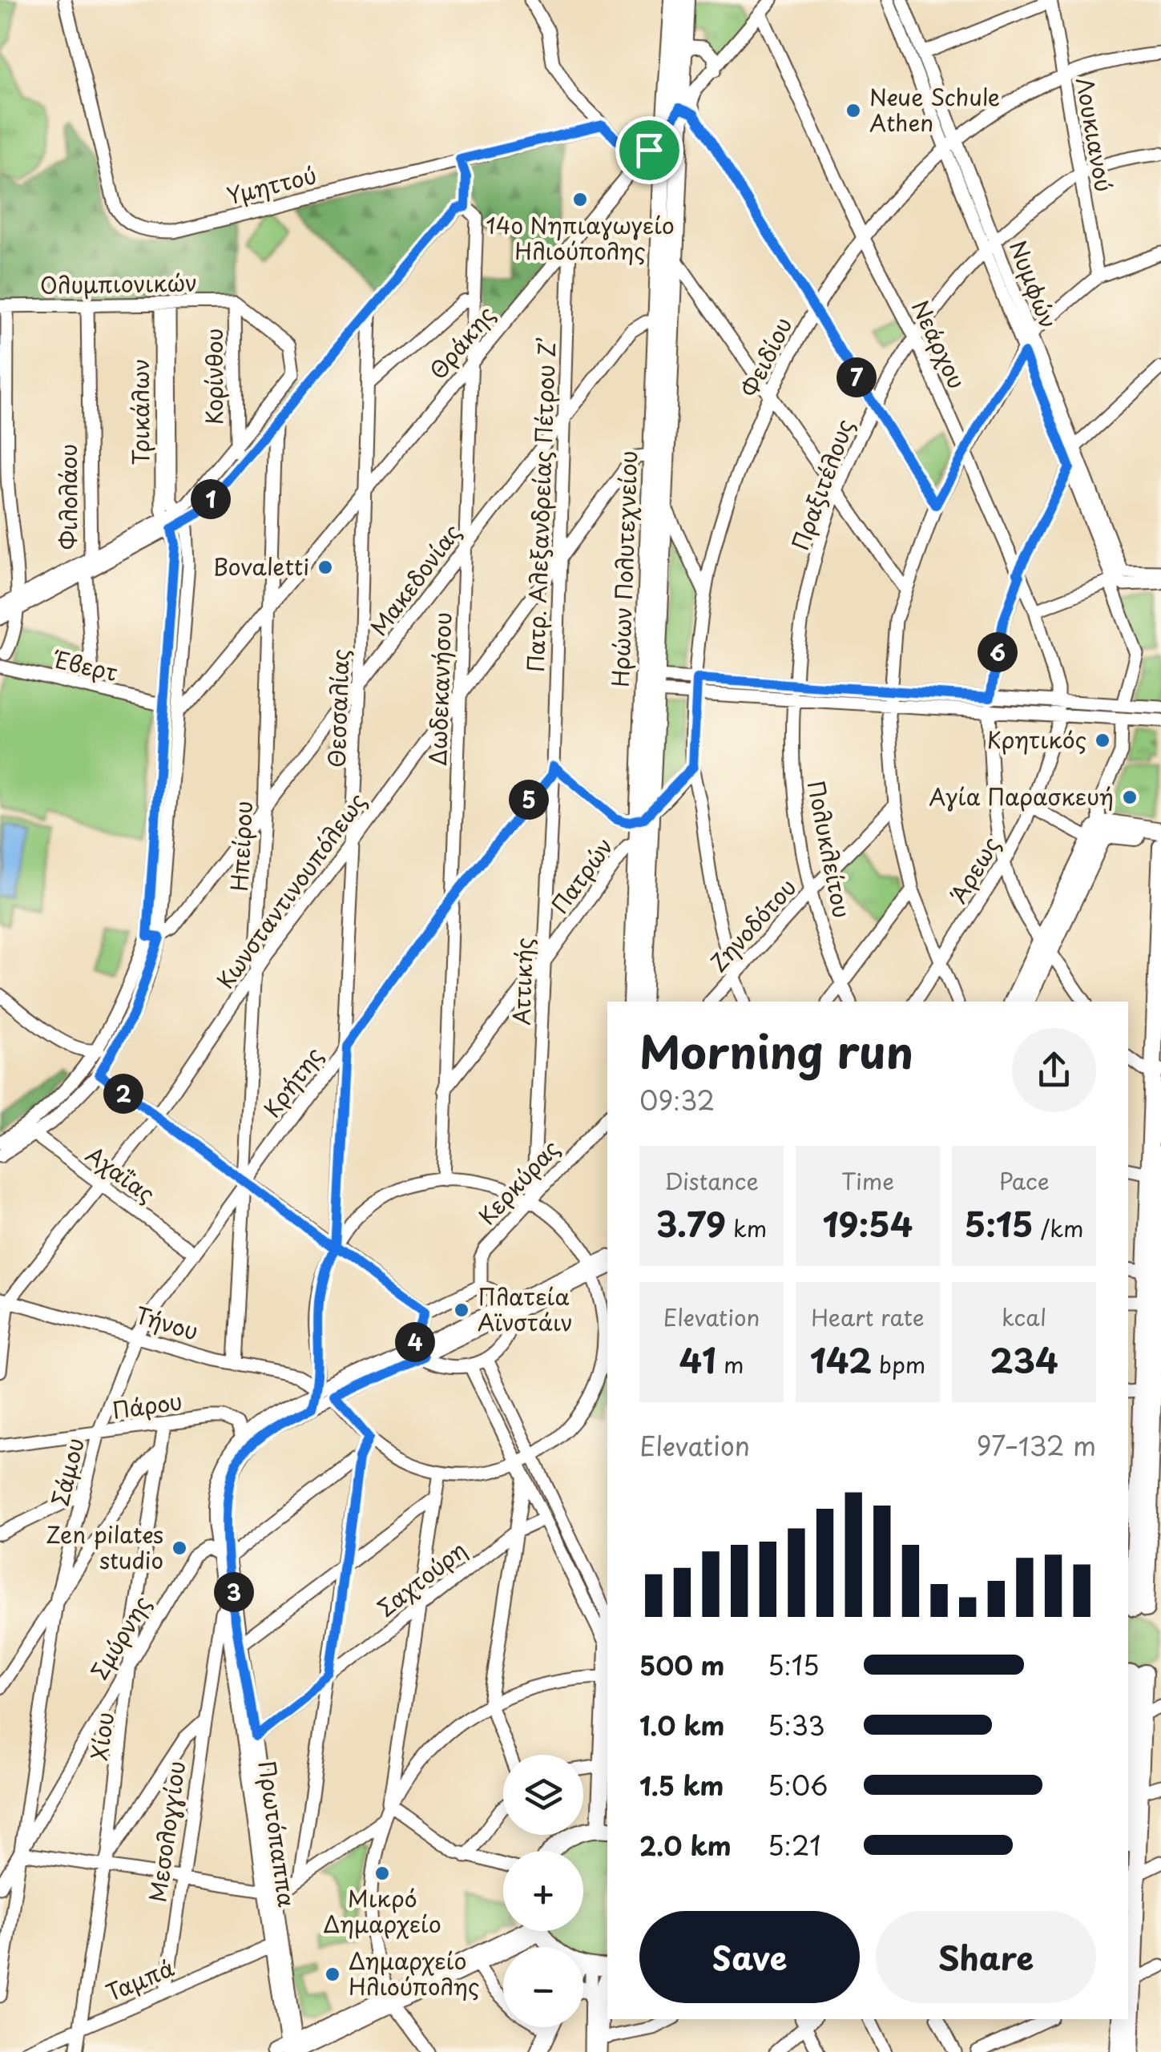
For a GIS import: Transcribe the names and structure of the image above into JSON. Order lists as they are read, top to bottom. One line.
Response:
{"streets":{"main road":["Ηρώων Πολυτεχνείου"],"street":["Λουκιανού","Υμηττού","Ολυμπιονικών","Νυμφών","Θράκης","Νεάρχου","Φειδίου","Κορίνθου","Τρικάλων","Πραξιτέλους","Φιλολάου","Πατρ. Αλεξανδρείας Πέτρου Ζ’","Μακεδονίας","Έβερτ","Δωδεκανήσου","Θεσσαλίας","Ηπείρου","Πολυκλείτου","Άρεως","Πατρών","Κωνσταντινουπόλεως","Ζηνοδότου","Αττικής","Κρήτης","Αχαΐας","Κερκύρας","Τήνου","Πάρου","Σάμου","Σαχτούρη","Σμύρνης","Χίου","Μεσολογγίου","Πρωτόπαππα","Ταμπά"]},"crossings":[["Λουκιανού","Φειδίου"],["Λουκιανού","Πραξιτέλους"],["Υμηττού","Δωδεκανήσου"],["Ολυμπιονικών","Κορίνθου"],["Ολυμπιονικών","Τρικάλων"],["Ολυμπιονικών","Φιλολάου"],["Νυμφών","Φειδίου"],["Νυμφών","Πραξιτέλους"],["Θράκης","Νεάρχου"],["Θράκης","Πατρ. Αλεξανδρείας Πέτρου Ζ’"],["Θράκης","Ηρώων Πολυτεχνείου"],["Θράκης","Δωδεκανήσου"],["Θράκης","Θεσσαλίας"],["Θράκης","Ηπείρου"],["Νεάρχου","Φειδίου"],["Νεάρχου","Πραξιτέλους"],["Νεάρχου","Άρεως"],["Φειδίου","Ηρώων Πολυτεχνείου"],["Φειδίου","Ζηνοδότου"],["Πραξιτέλους","Πολυκλείτου"],["Φιλολάου","Έβερτ"],["Πατρ. Αλεξανδρείας Πέτρου Ζ’","Μακεδονίας"],["Πατρ. Αλεξανδρείας Πέτρου Ζ’","Κωνσταντινουπόλεως"],["Πατρ. Αλεξανδρείας Πέτρου Ζ’","Αττικής"],["Πατρ. Αλεξανδρείας Πέτρου Ζ’","Κρήτης"],["Ηρώων Πολυτεχνείου","Μακεδονίας"],["Ηρώων Πολυτεχνείου","Πατρών"],["Ηρώων Πολυτεχνείου","Κωνσταντινουπόλεως"],["Μακεδονίας","Δωδεκανήσου"],["Μακεδονίας","Θεσσαλίας"],["Μακεδονίας","Ηπείρου"],["Δωδεκανήσου","Πατρών"],["Δωδεκανήσου","Κωνσταντινουπόλεως"],["Δωδεκανήσου","Κρήτης"],["Θεσσαλίας","Κωνσταντινουπόλεως"],["Θεσσαλίας","Κρήτης"],["Ηπείρου","Κωνσταντινουπόλεως"],["Ηπείρου","Κρήτης"],["Ηπείρου","Τήνου"],["Πολυκλείτου","Ζηνοδότου"],["Πατρών","Αττικής"],["Κωνσταντινουπόλεως","Αχαΐας"],["Κωνσταντινουπόλεως","Τήνου"],["Αττικής","Κρήτης"],["Αττικής","Κερκύρας"],["Κρήτης","Αχαΐας"],["Κρήτης","Τήνου"],["Κρήτης","Πάρου"],["Κρήτης","Σάμου"],["Πάρου","Σάμου"],["Πάρου","Χίου"],["Πάρου","Πρωτόπαππα"],["Σάμου","Σμύρνης"],["Σαχτούρη","Πρωτόπαππα"],["Σμύρνης","Χίου"],["Σμύρνης","Πρωτόπαππα"],["Χίου","Ταμπά"],["Μεσολογγίου","Πρωτόπαππα"],["Μεσολογγίου","Ταμπά"],["Πρωτόπαππα","Ταμπά"]],"places":["Neue Schule Athen","14ο Νηπιαγωγείο Ηλιούπολης","Bovaletti","Κρητικός","Αγία Παρασκευή","Πλατεία Αϊνστάιν","Zen pilates studio","Μικρό Δημαρχείο","Δημαρχείο Ηλιούπολης"],"page":{"pins":["7","1","6","5","2","4","3"],"heading":["Morning run","09:32"],"stats":[["Distance","3.79 km"],["Time","19:54"],["Pace","5:15 /km"],["Elevation","41 m"],["Heart rate","142 bpm"],["kcal","234"]],"chart":["Elevation","97–132 m"],"list":[{"name":"500 m","note":"5:15"},{"name":"1.0 km","note":"5:33"},{"name":"1.5 km","note":"5:06"},{"name":"2.0 km","note":"5:21"}],"map_buttons":["+","−"],"buttons":["Save","Share"]}}
